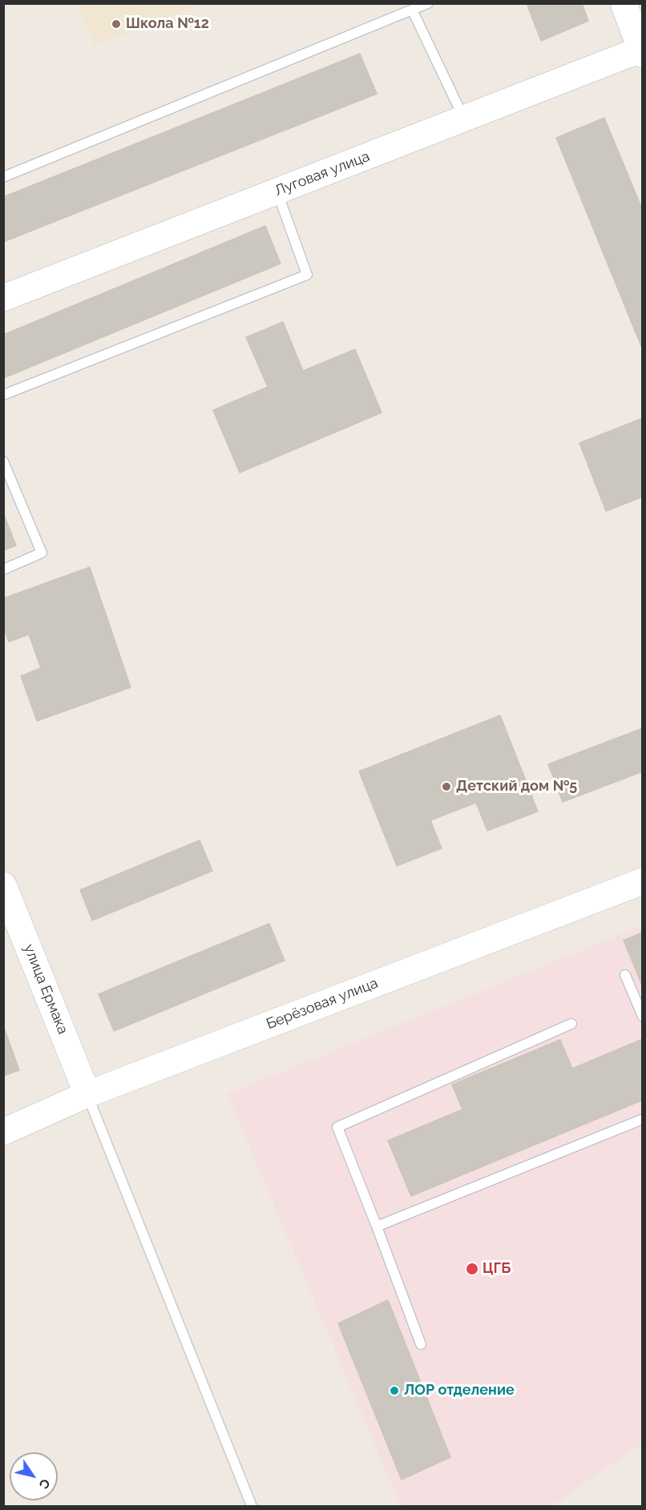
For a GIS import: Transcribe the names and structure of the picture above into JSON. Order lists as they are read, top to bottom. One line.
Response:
{"streets":{"street":["Луговая улица","улица Ермака","Берёзовая улица"]},"crossings":[["улица Ермака","Берёзовая улица"]],"places":["Школа №12","Детский дом №5","ЦГБ","ЛОР отделение"],"north":"bottom right"}
